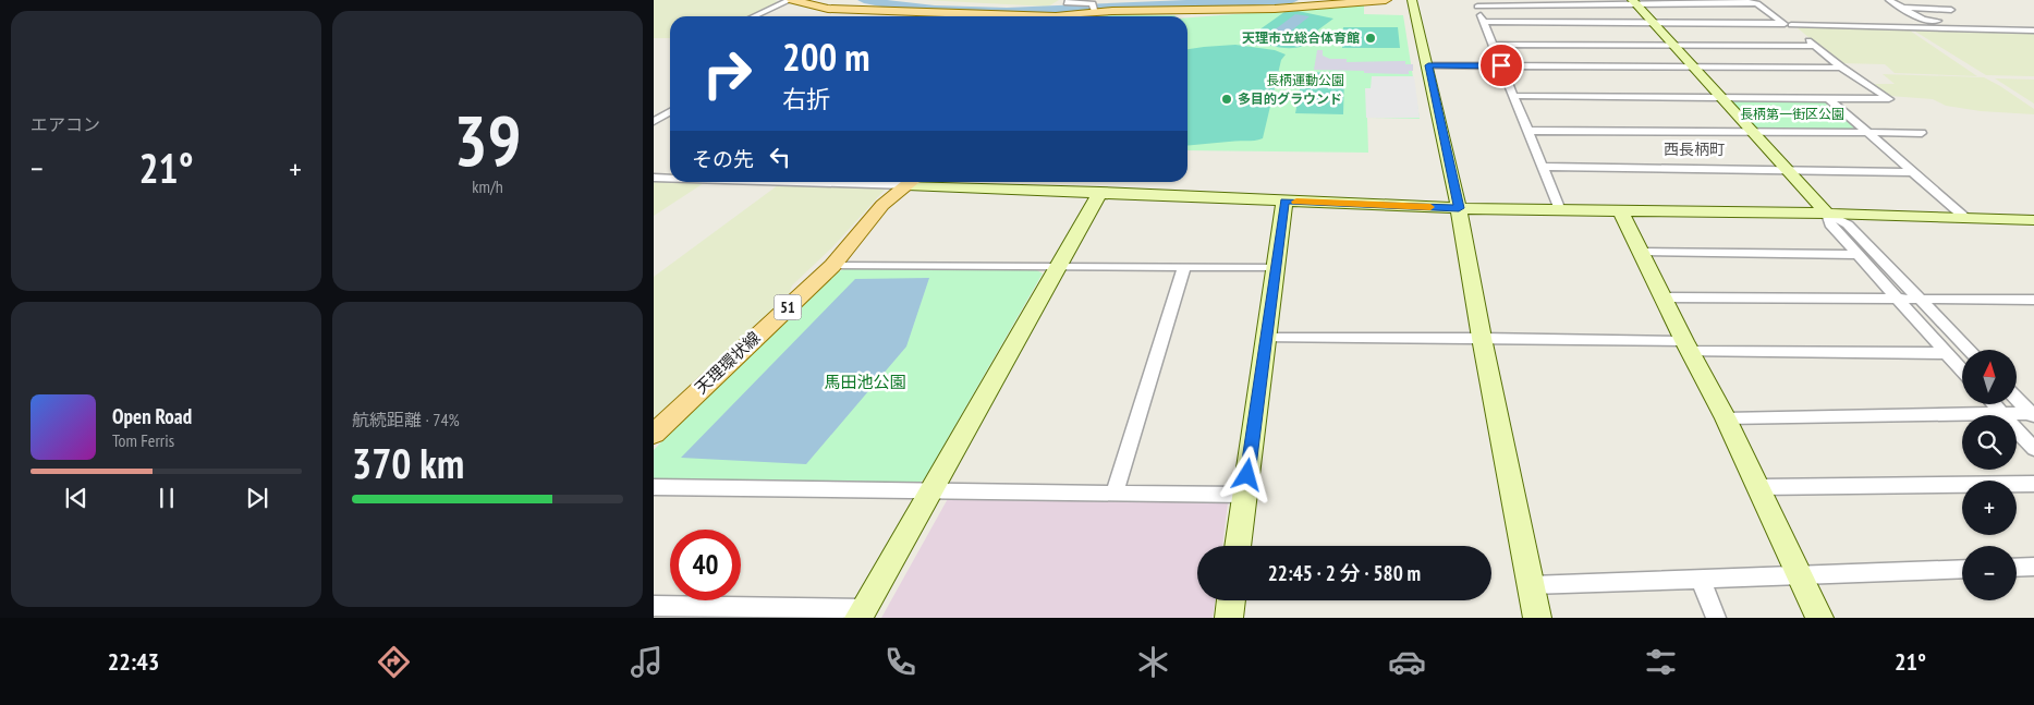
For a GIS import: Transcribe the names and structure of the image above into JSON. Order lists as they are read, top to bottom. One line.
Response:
{"streets":{"main road":["51","天理環状線"]},"districts":["西長柄町"],"parks":["長柄運動公園","長柄第一街区公園","馬田池公園"],"places":["天理市立総合体育館","多目的グラウンド"],"north":"top","page":{"tile":["エアコン",["39","km/h"],["航続距離 · 74%","370 km"]],"turn":["200 m","右折"],"then":"その先","heat":["−","21°","+"],"map_buttons":["+","−"],"song":["Open Road","Tom Ferris"],"limit":"40","trip":"22:45 · 2 分 · 580 m","tabs":["22:43","21°"]}}
